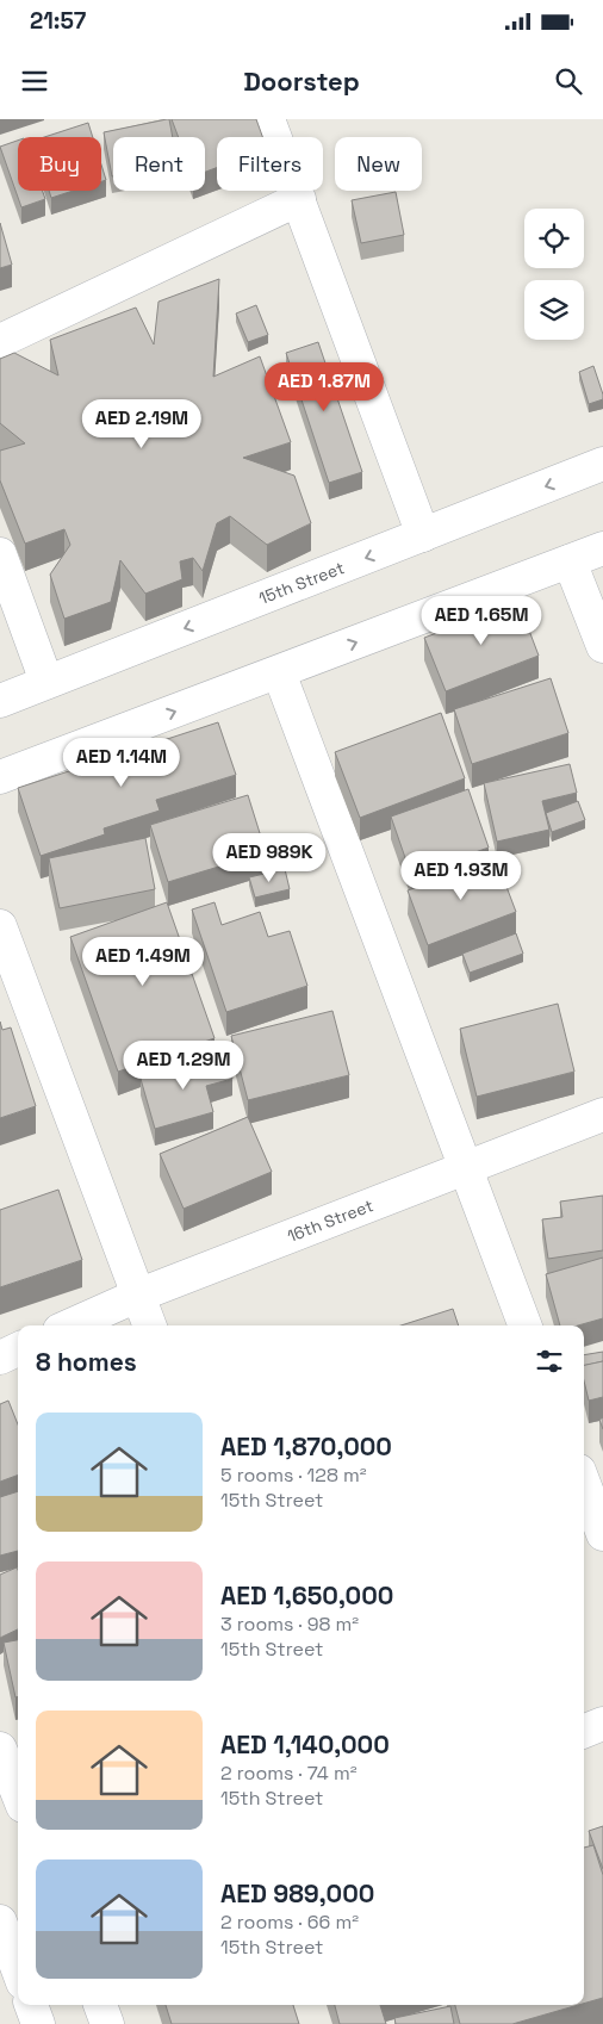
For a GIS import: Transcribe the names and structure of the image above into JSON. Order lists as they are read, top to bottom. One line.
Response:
{"streets":{"street":["15th Street","16th Street"]},"page":{"status":"21:57","header":"Doorstep","chip":["Buy","Rent","Filters","New"],"price":["AED 1.87M","AED 2.19M","AED 1.65M","AED 1.14M","AED 989K","AED 1.93M","AED 1.49M","AED 1.29M"],"heading":"8 homes","list":[{"name":"AED 1,870,000","note":"5 rooms · 128 m² · 15th Street"},{"name":"AED 1,650,000","note":"3 rooms · 98 m² · 15th Street"},{"name":"AED 1,140,000","note":"2 rooms · 74 m² · 15th Street"},{"name":"AED 989,000","note":"2 rooms · 66 m² · 15th Street"}]}}
